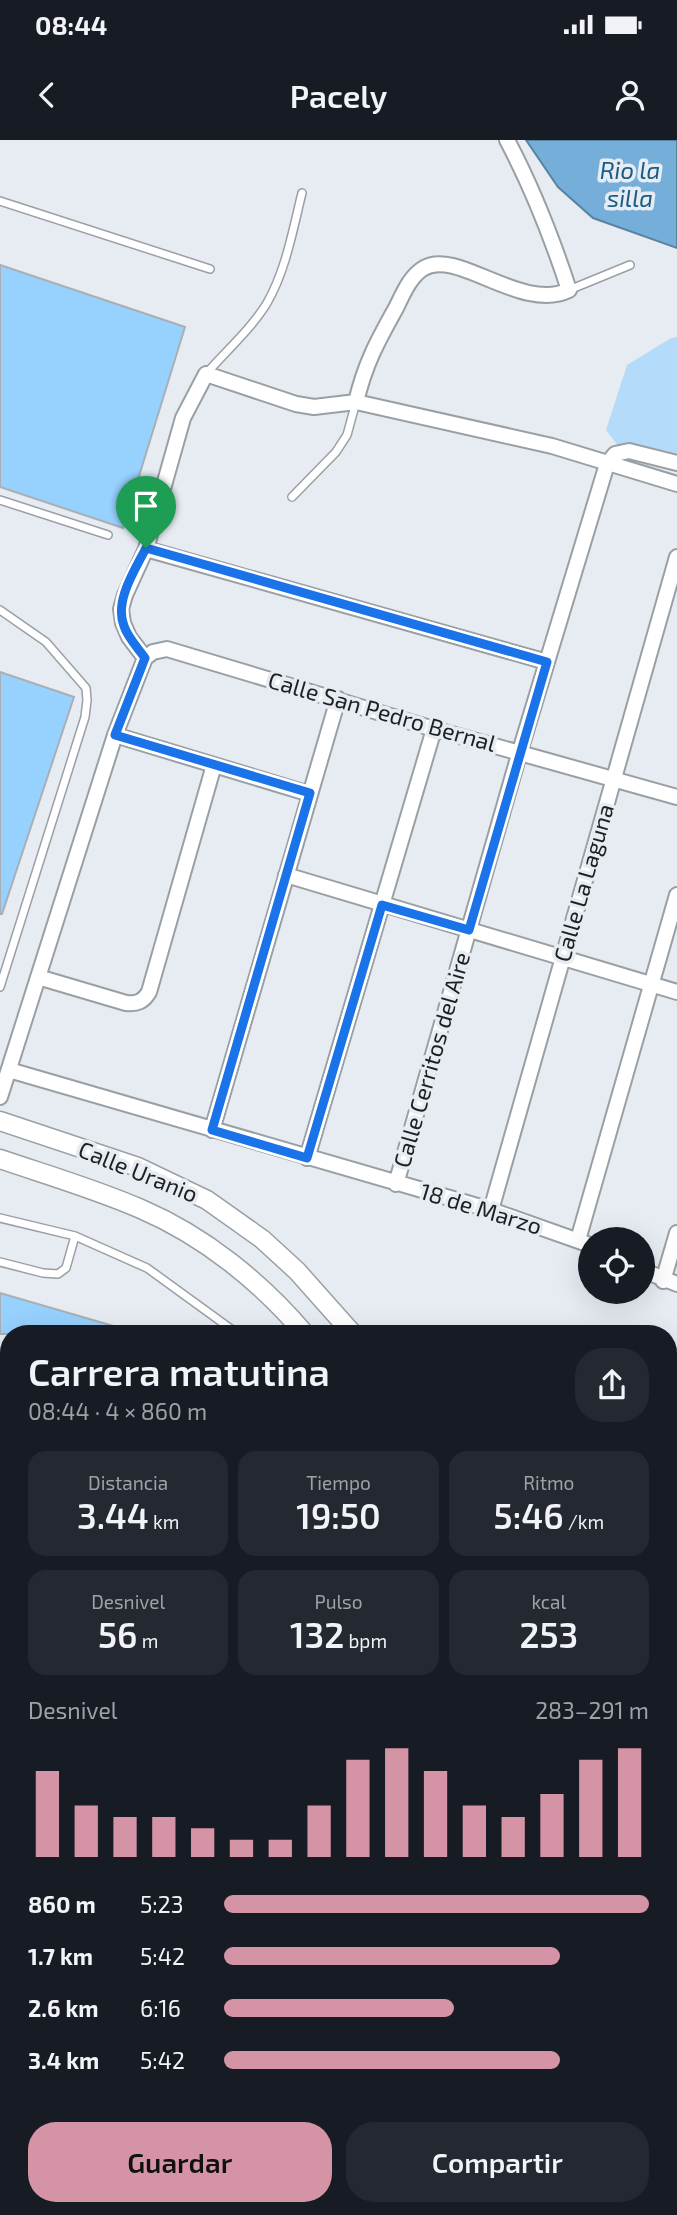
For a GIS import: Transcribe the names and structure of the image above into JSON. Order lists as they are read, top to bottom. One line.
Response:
{"streets":{"street":["Calle San Pedro Bernal","Calle La Laguna","Calle Cerritos del Aire","Calle Uranio","18 de Marzo"]},"crossings":[["Calle San Pedro Bernal","Calle La Laguna"],["Calle San Pedro Bernal","Calle Cerritos del Aire"],["Calle La Laguna","18 de Marzo"],["Calle Cerritos del Aire","18 de Marzo"]],"water":["Rio la silla"],"page":{"status":"08:44","header":"Pacely","heading":["Carrera matutina","08:44 · 4 × 860 m"],"stats":[["Distancia","3.44 km"],["Tiempo","19:50"],["Ritmo","5:46 /km"],["Desnivel","56 m"],["Pulso","132 bpm"],["kcal","253"]],"chart":["Desnivel","283–291 m"],"list":[{"name":"860 m","note":"5:23"},{"name":"1.7 km","note":"5:42"},{"name":"2.6 km","note":"6:16"},{"name":"3.4 km","note":"5:42"}],"buttons":["Guardar","Compartir"]}}
